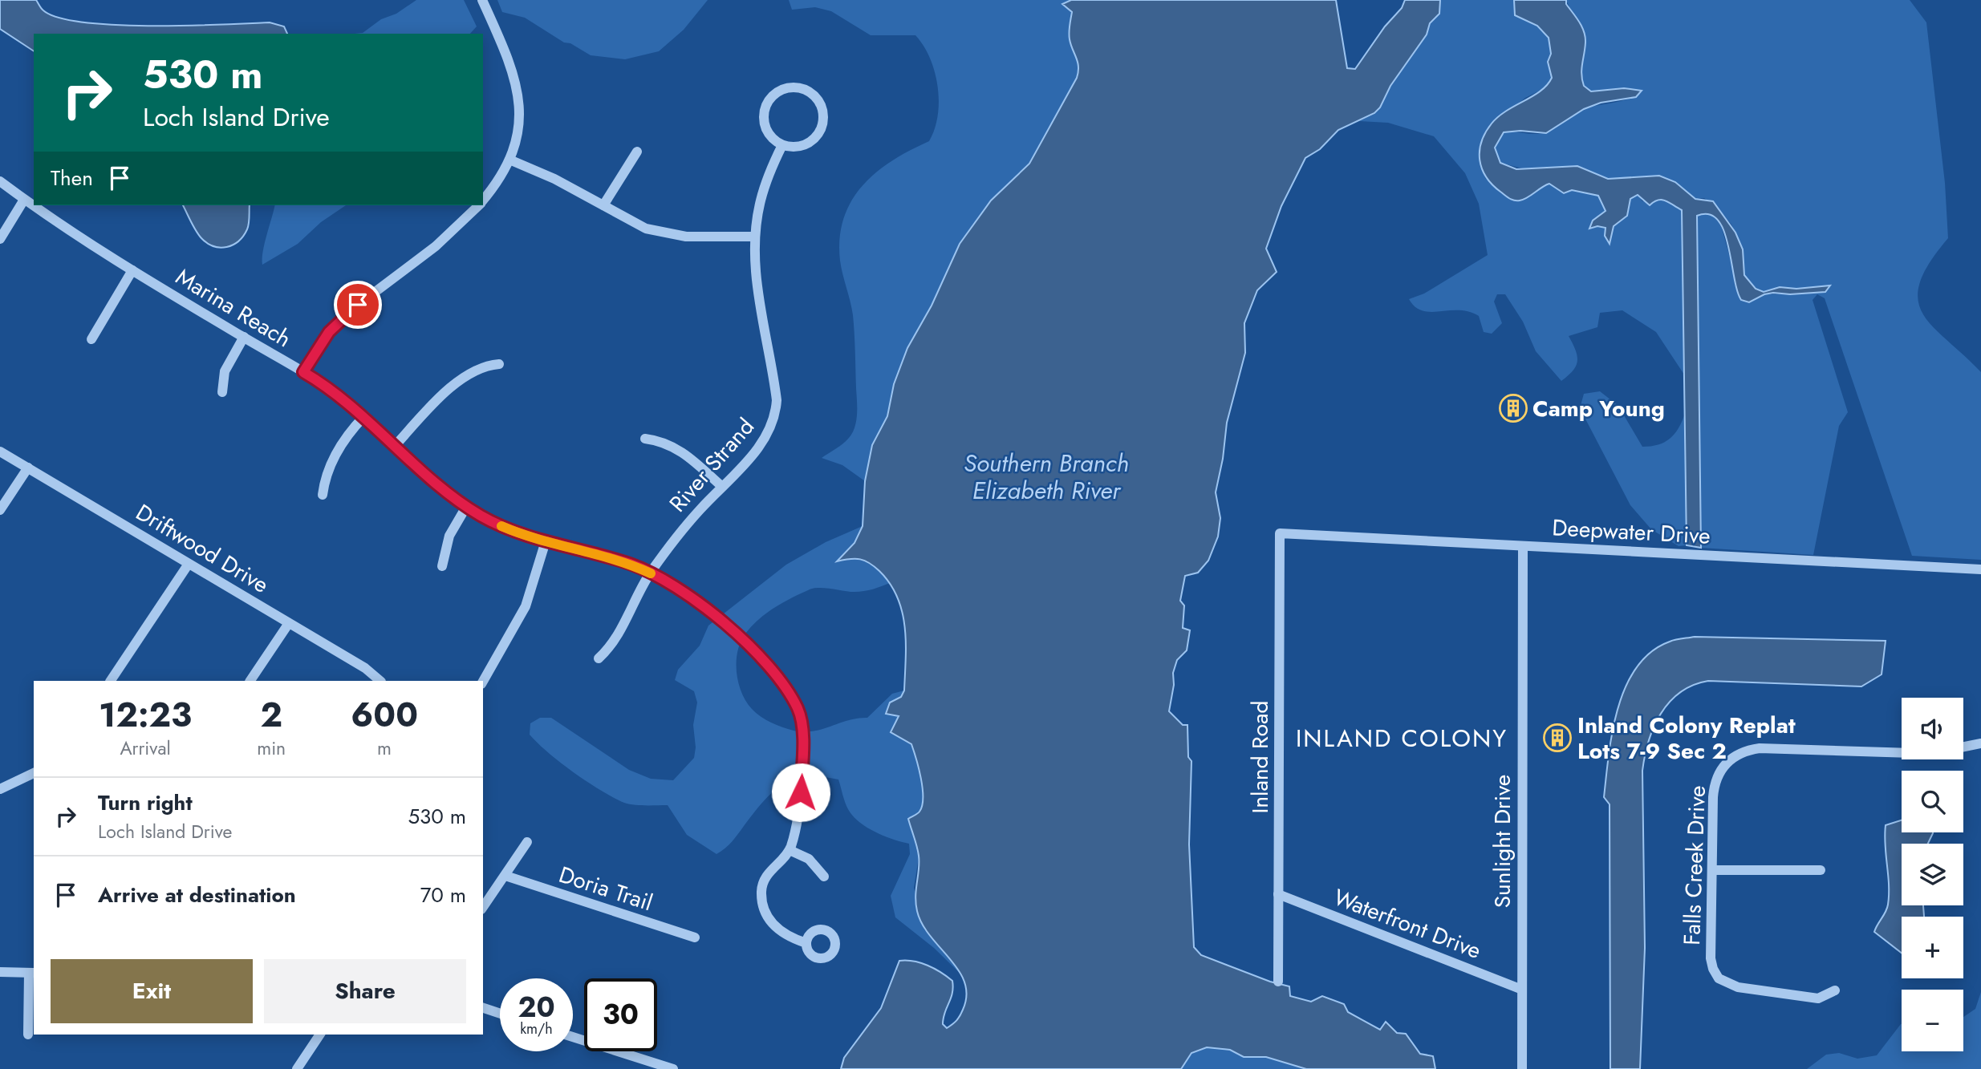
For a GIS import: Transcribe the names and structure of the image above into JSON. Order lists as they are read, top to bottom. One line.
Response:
{"streets":{"street":["Marina Reach","River Strand","Deepwater Drive","Driftwood Drive","Inland Road","Sunlight Drive","Falls Creek Drive","Doria Trail","Waterfront Drive"]},"crossings":[["Marina Reach","River Strand"],["Deepwater Drive","Inland Road"],["Deepwater Drive","Sunlight Drive"],["Inland Road","Waterfront Drive"],["Sunlight Drive","Waterfront Drive"]],"districts":["INLAND COLONY"],"water":["Southern Branch Elizabeth River"],"places":{"building":["Camp Young","Inland Colony Replat Lots 7-9 Sec 2"]},"page":{"turn":["530 m","Loch Island Drive"],"then":"Then","eta":["12:23","Arrival","2","min","600","m"],"map_buttons":["+","−"],"list":[{"name":"Turn right","note":"Loch Island Drive","value":"530 m"},{"name":"Arrive at destination","value":"70 m"}],"buttons":["Exit","Share"],"speed":"20 km/h","limit":"30"}}
